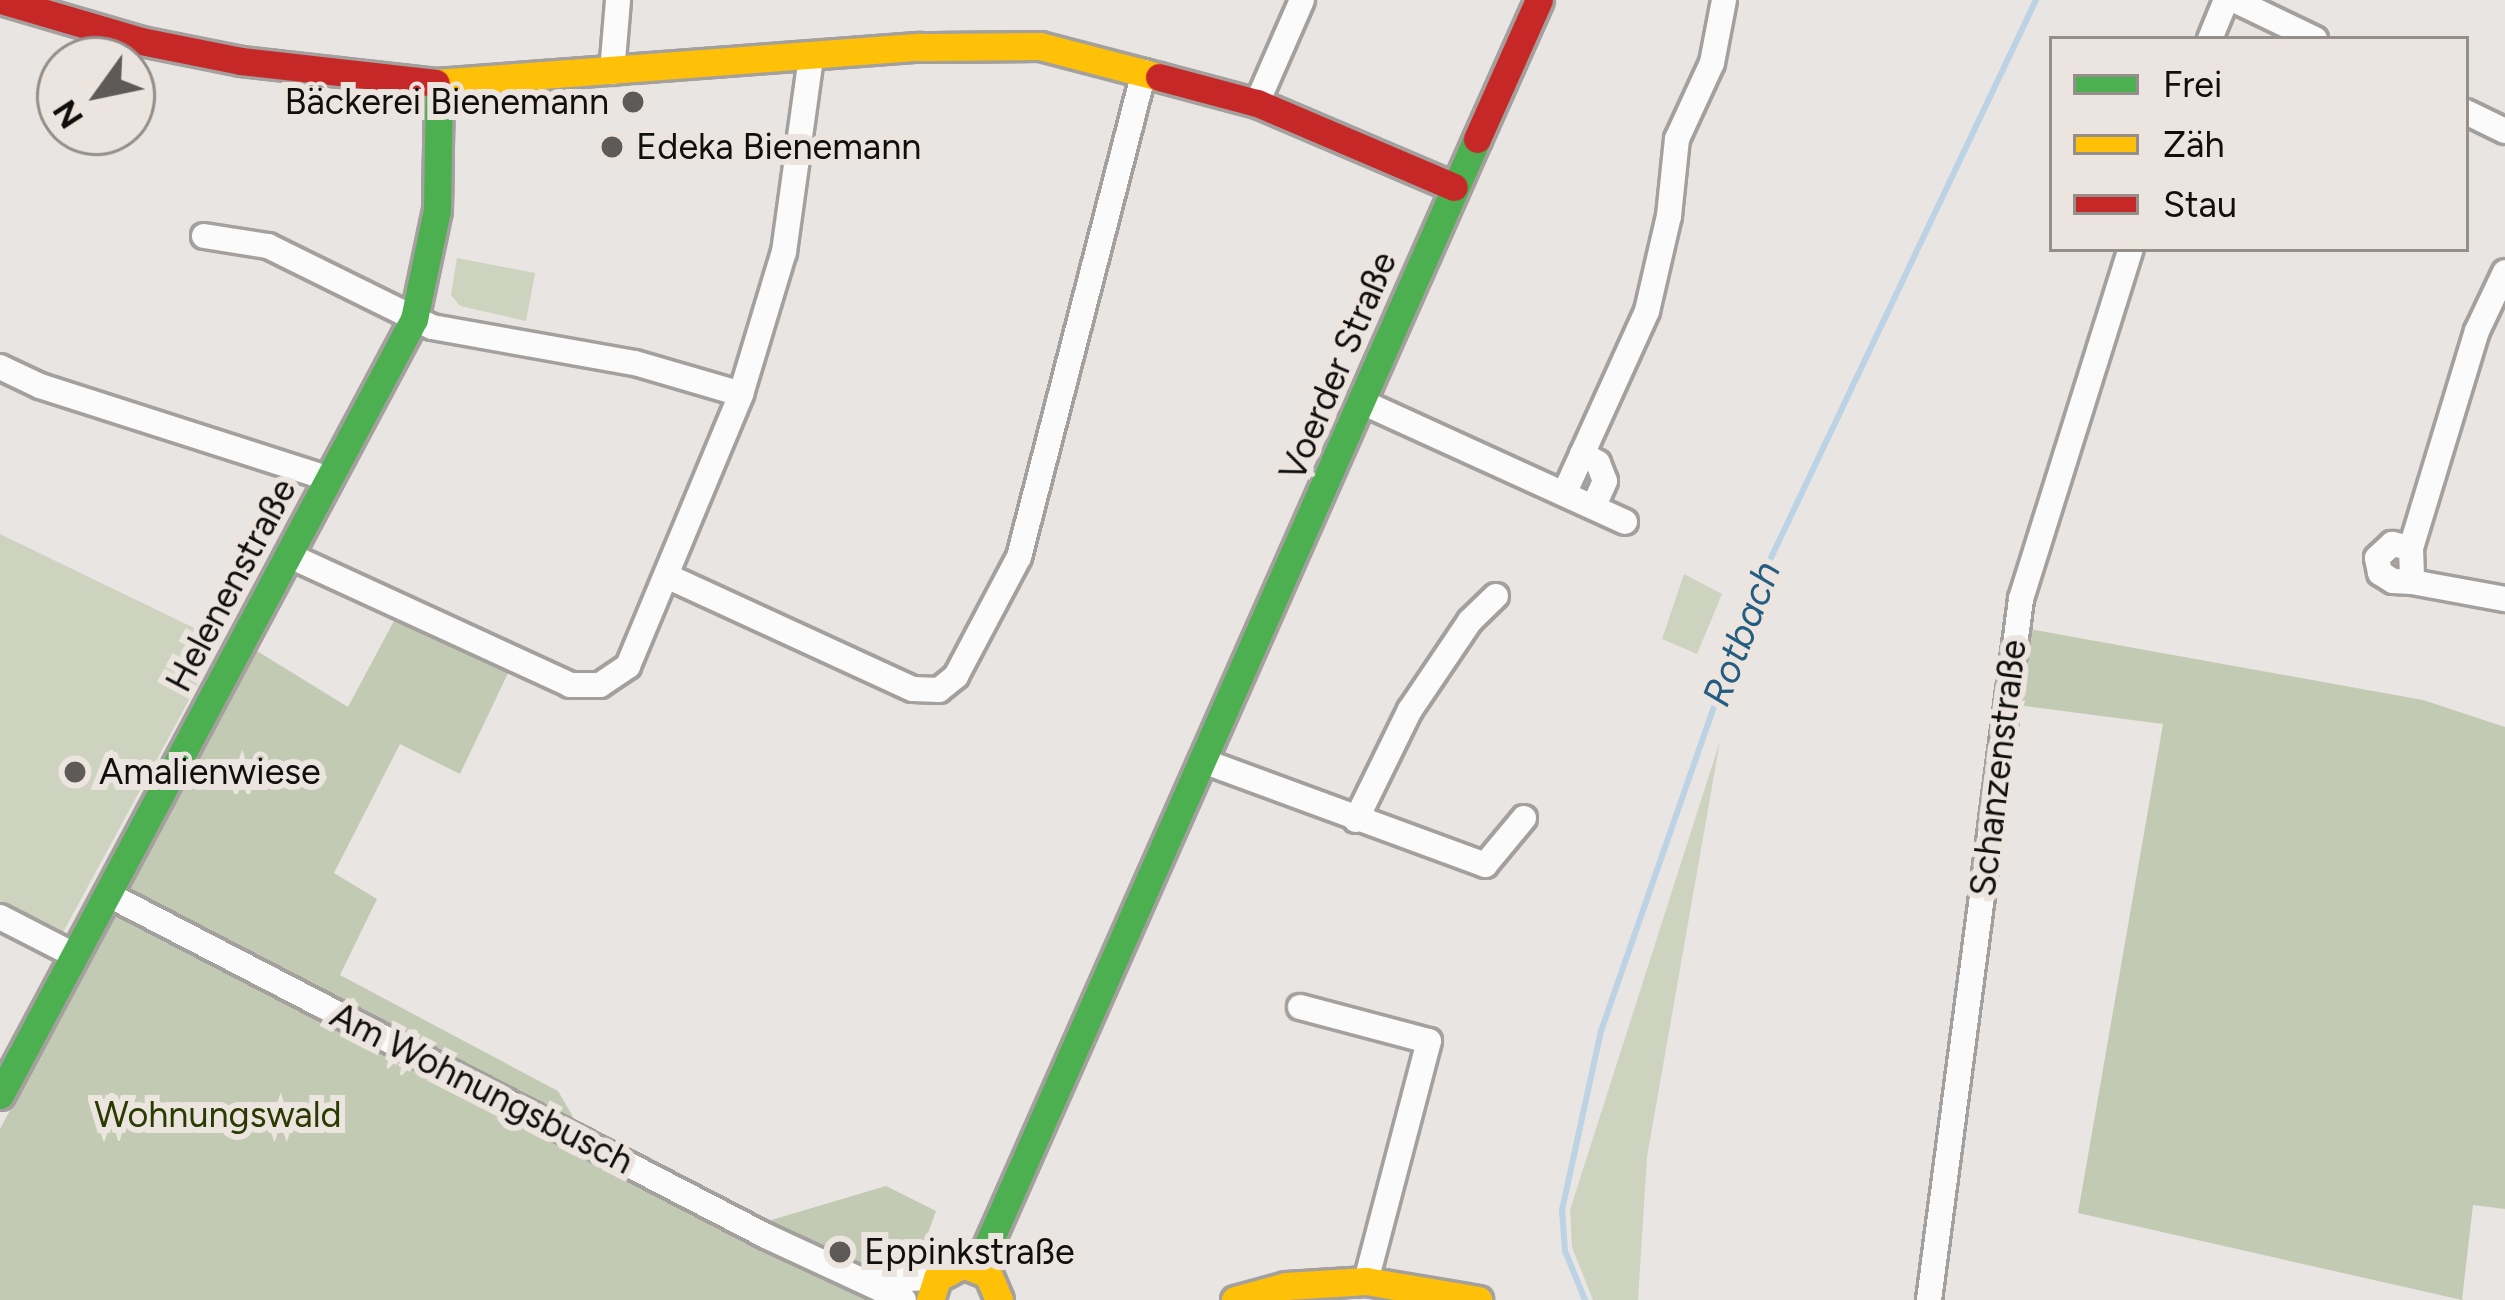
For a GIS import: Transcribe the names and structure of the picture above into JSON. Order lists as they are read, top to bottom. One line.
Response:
{"streets":{"street":["Voerder Straße","Helenenstraße","Schanzenstraße","Am Wohnungsbusch"]},"crossings":[["Helenenstraße","Am Wohnungsbusch"]],"water":["Rotbach"],"parks":["Wohnungswald"],"places":["Bäckerei Bienemann","Edeka Bienemann","Amalienwiese","Eppinkstraße"],"legend":["Frei","Zäh","Stau"],"north":"bottom left"}
